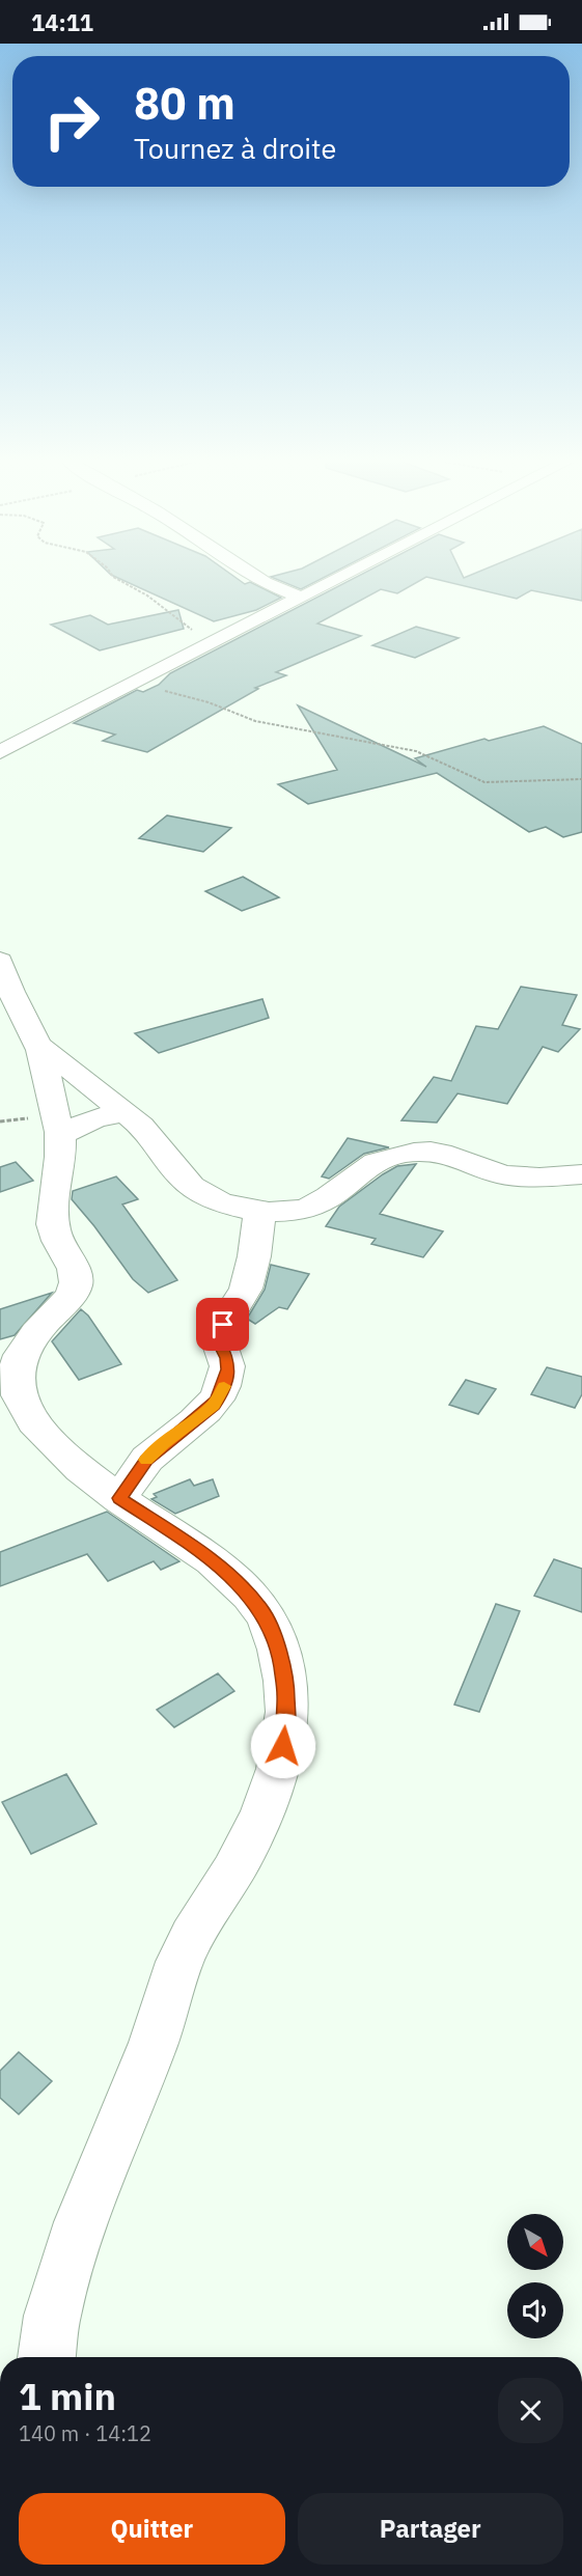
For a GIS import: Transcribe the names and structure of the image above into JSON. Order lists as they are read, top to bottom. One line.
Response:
{"north":"bottom right","page":{"status":"14:11","turn":["80 m","Tournez à droite"],"heading":["1 min","140 m · 14:12"],"buttons":["Quitter","Partager"]}}
